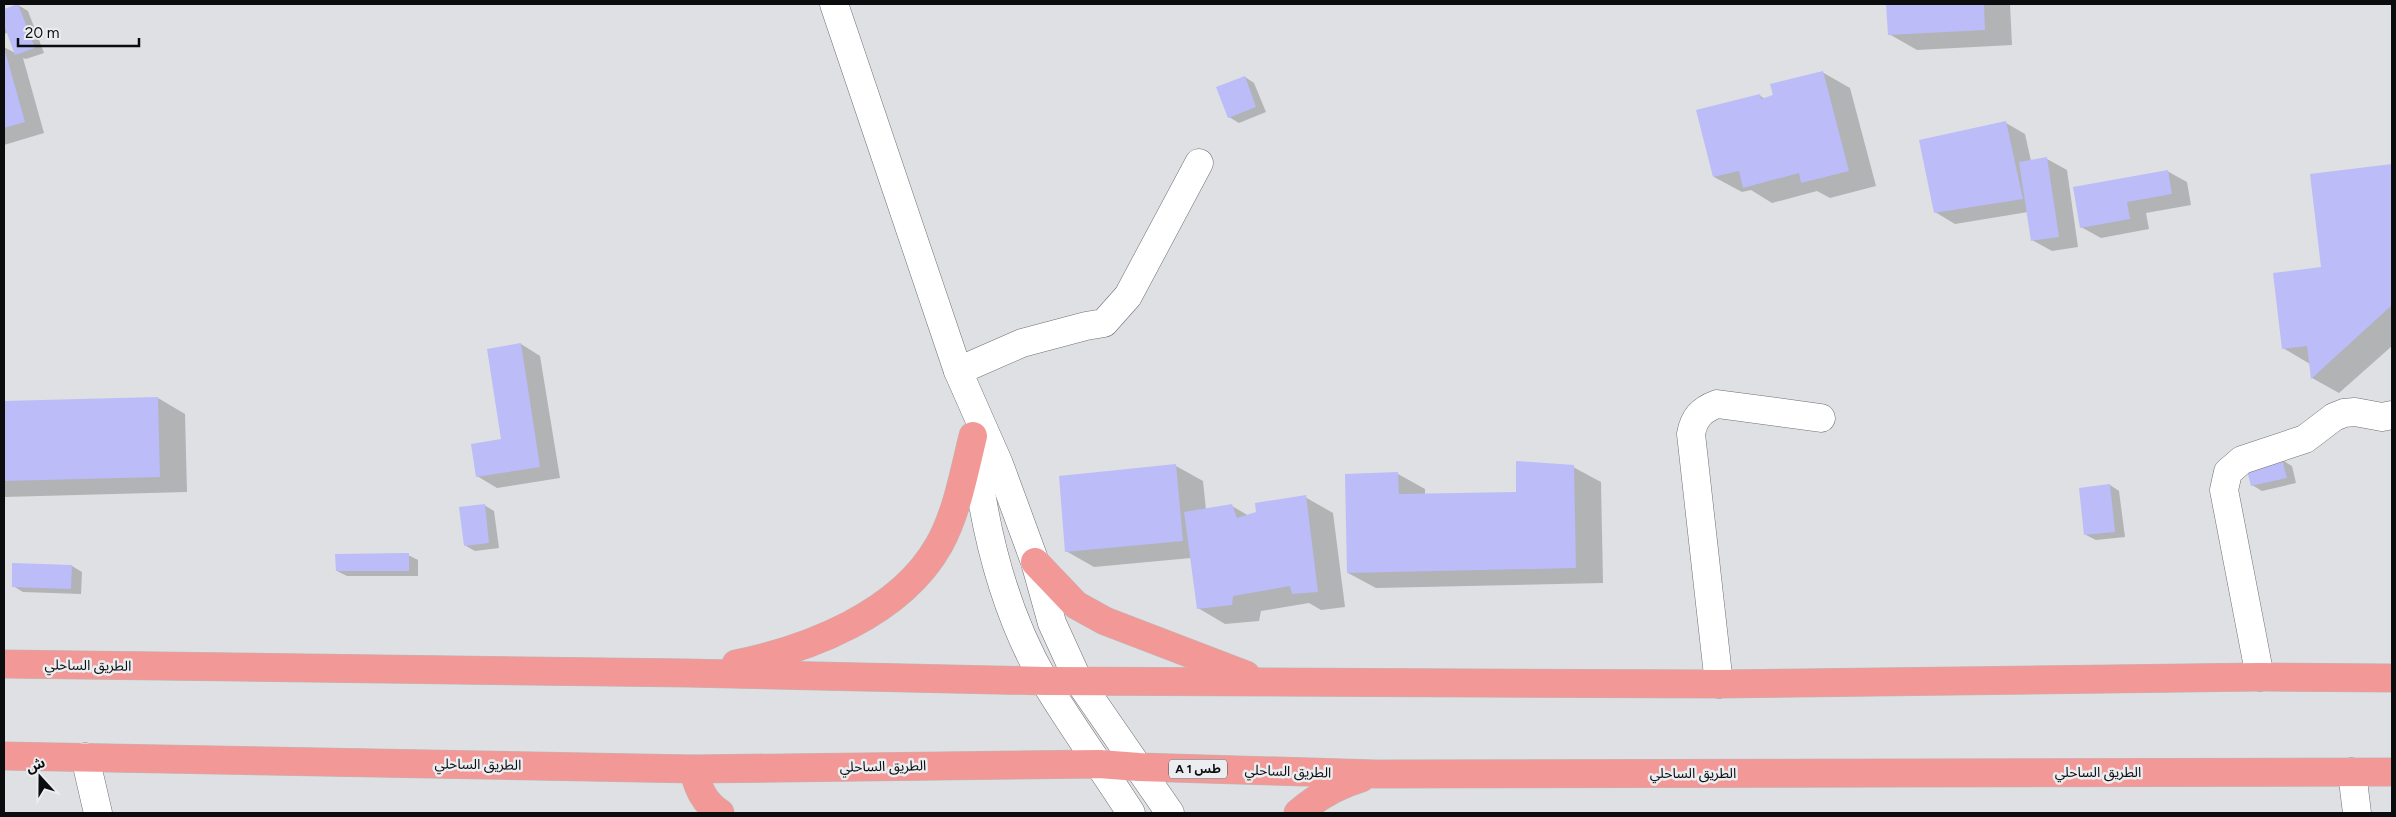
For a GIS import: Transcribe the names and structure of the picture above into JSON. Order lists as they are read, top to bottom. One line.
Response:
{"streets":{"highway":["الطريق الساحلي","A 1 طس"]},"scale_bar":"20 m","north":"top"}
